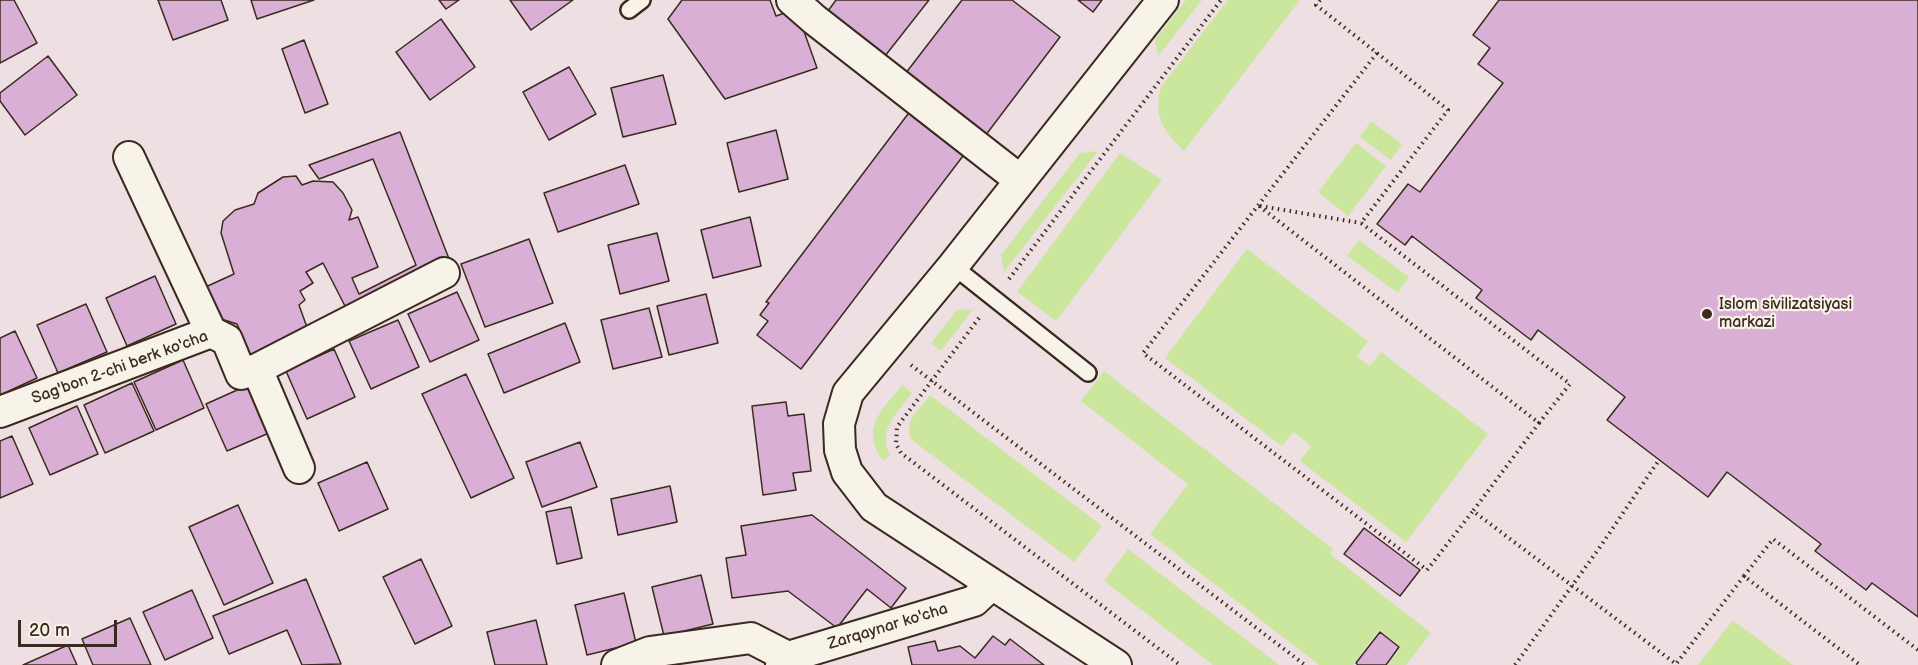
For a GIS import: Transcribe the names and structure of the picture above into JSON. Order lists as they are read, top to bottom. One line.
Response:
{"streets":{"street":["Sag'bon 2-chi berk ko'cha","Zarqaynar ko'cha"]},"places":["Islom sivilizatsiyasi markazi"],"scale_bar":"20 m"}
